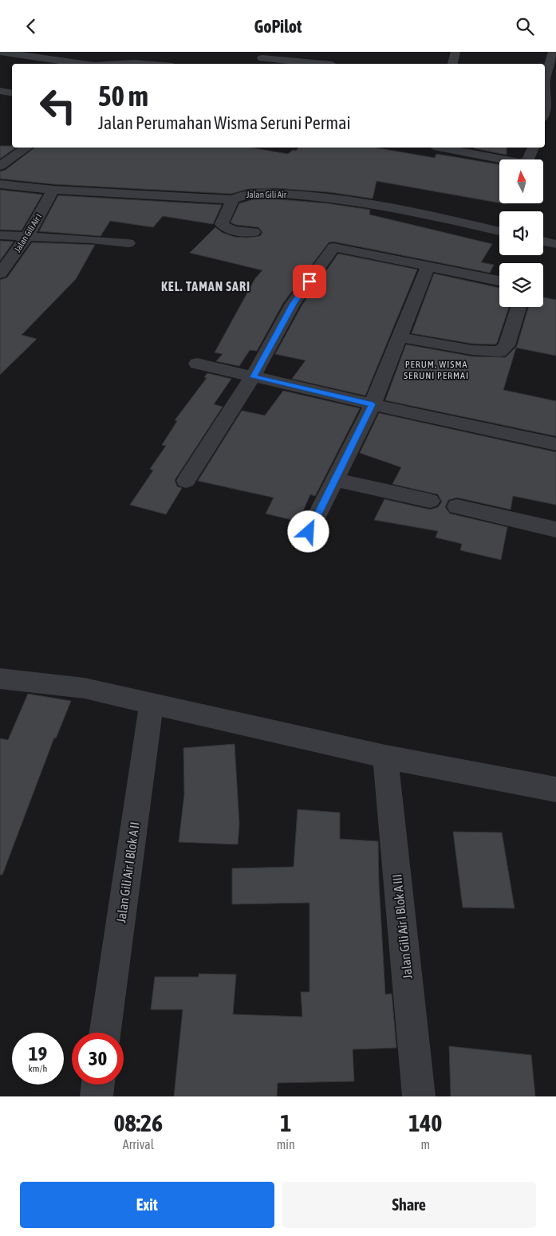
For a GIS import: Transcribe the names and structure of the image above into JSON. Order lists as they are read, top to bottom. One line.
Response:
{"streets":{"street":["Jalan Gili Air","Jalan Gili Air I","Jalan Gili Air I Blok A II","Jalan Gili Air I Blok A III"]},"crossings":[["Jalan Gili Air","Jalan Gili Air I"]],"districts":["KEL. TAMAN SARI","PERUM. WISMA SERUNI PERMAI"],"north":"top","page":{"header":"GoPilot","turn":["50 m","Jalan Perumahan Wisma Seruni Permai"],"speed":"19 km/h","limit":"30","eta":["08:26","Arrival","1","min","140","m"],"buttons":["Exit","Share"]}}
